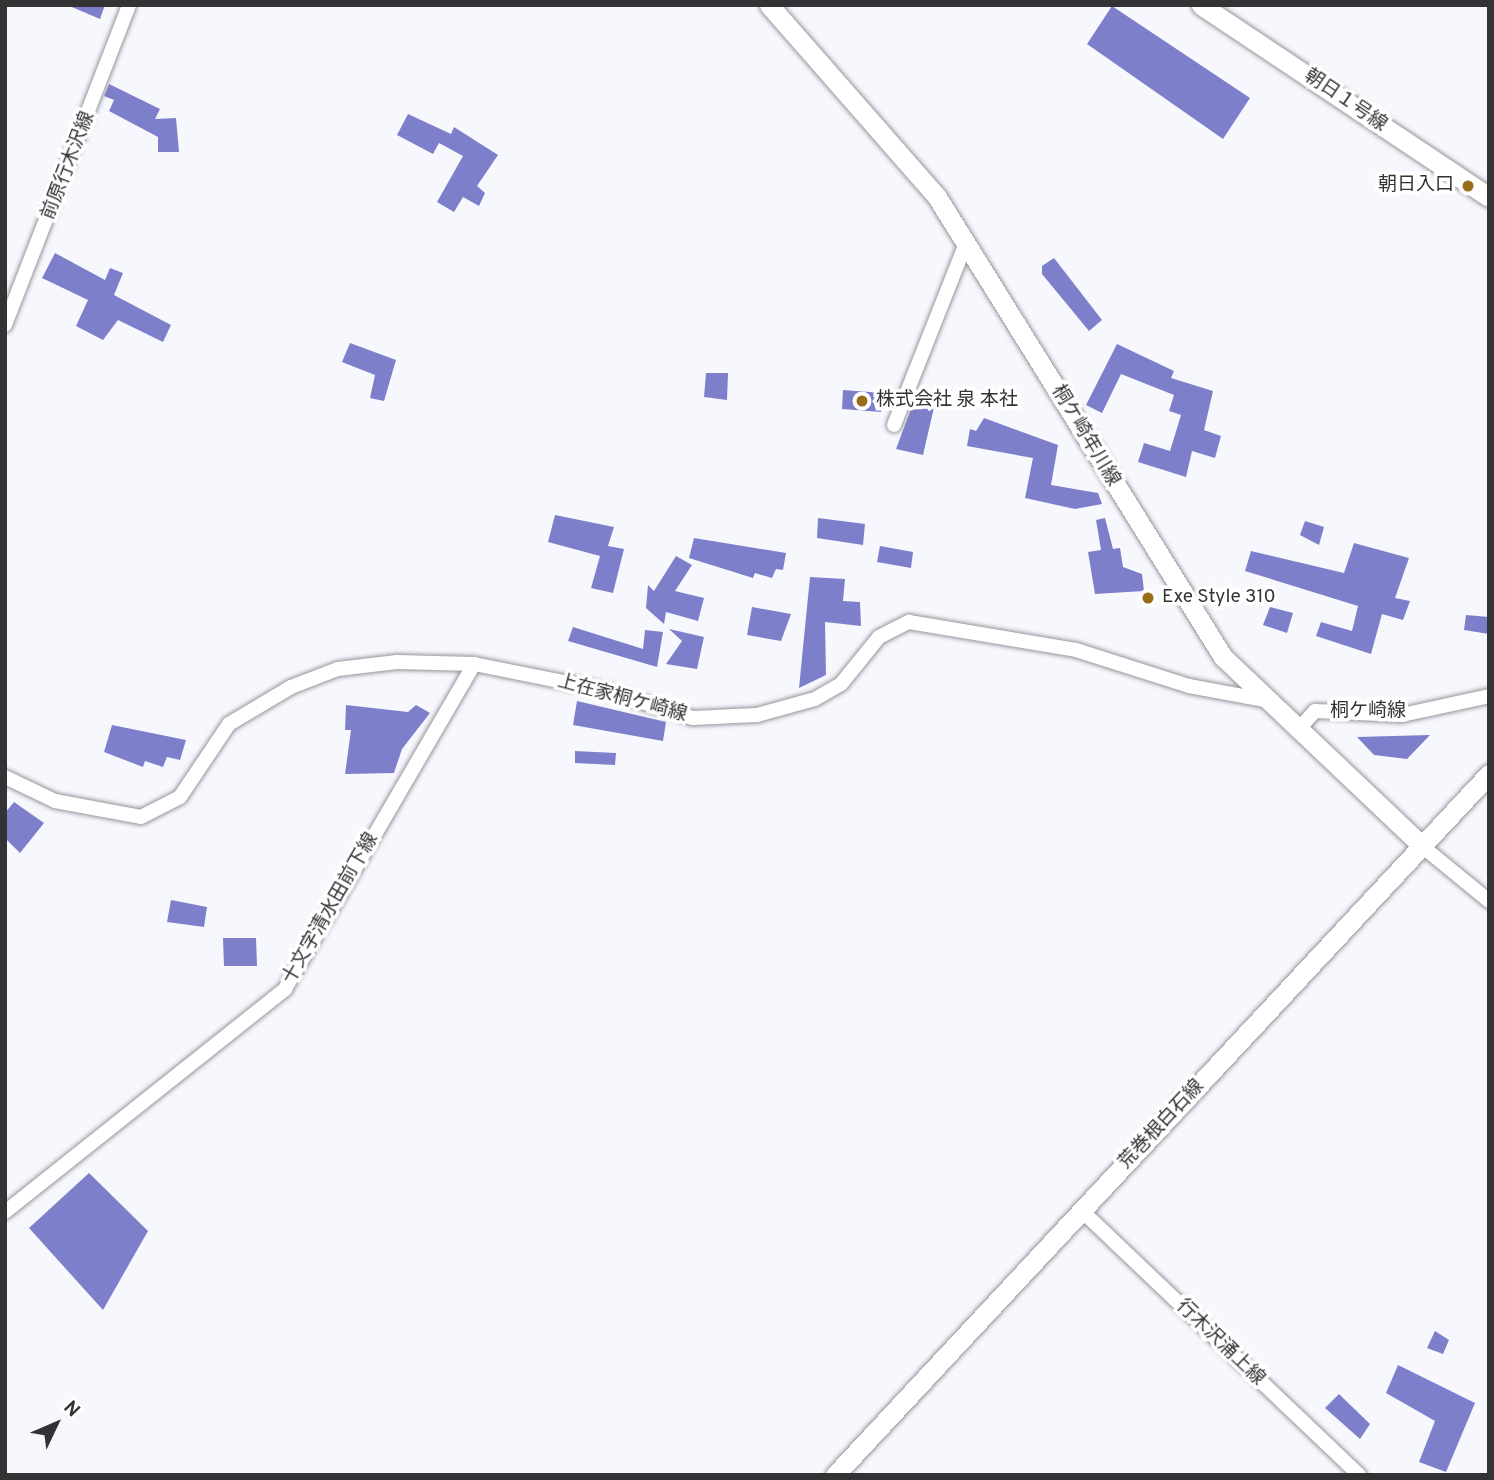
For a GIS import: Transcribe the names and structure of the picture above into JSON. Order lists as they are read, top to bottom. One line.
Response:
{"streets":{"street":["朝日１号線","前原行木沢線","桐ケ崎年川線","上在家桐ケ崎線","桐ケ崎線","十文字清水田前下線","荒巻根白石線","行木沢涌上線"]},"crossings":[["桐ケ崎年川線","上在家桐ケ崎線"],["桐ケ崎年川線","桐ケ崎線"],["桐ケ崎年川線","荒巻根白石線"],["上在家桐ケ崎線","十文字清水田前下線"],["荒巻根白石線","行木沢涌上線"]],"places":["朝日入口","株式会社 泉 本社","Exe Style 310"],"north":"top right"}
